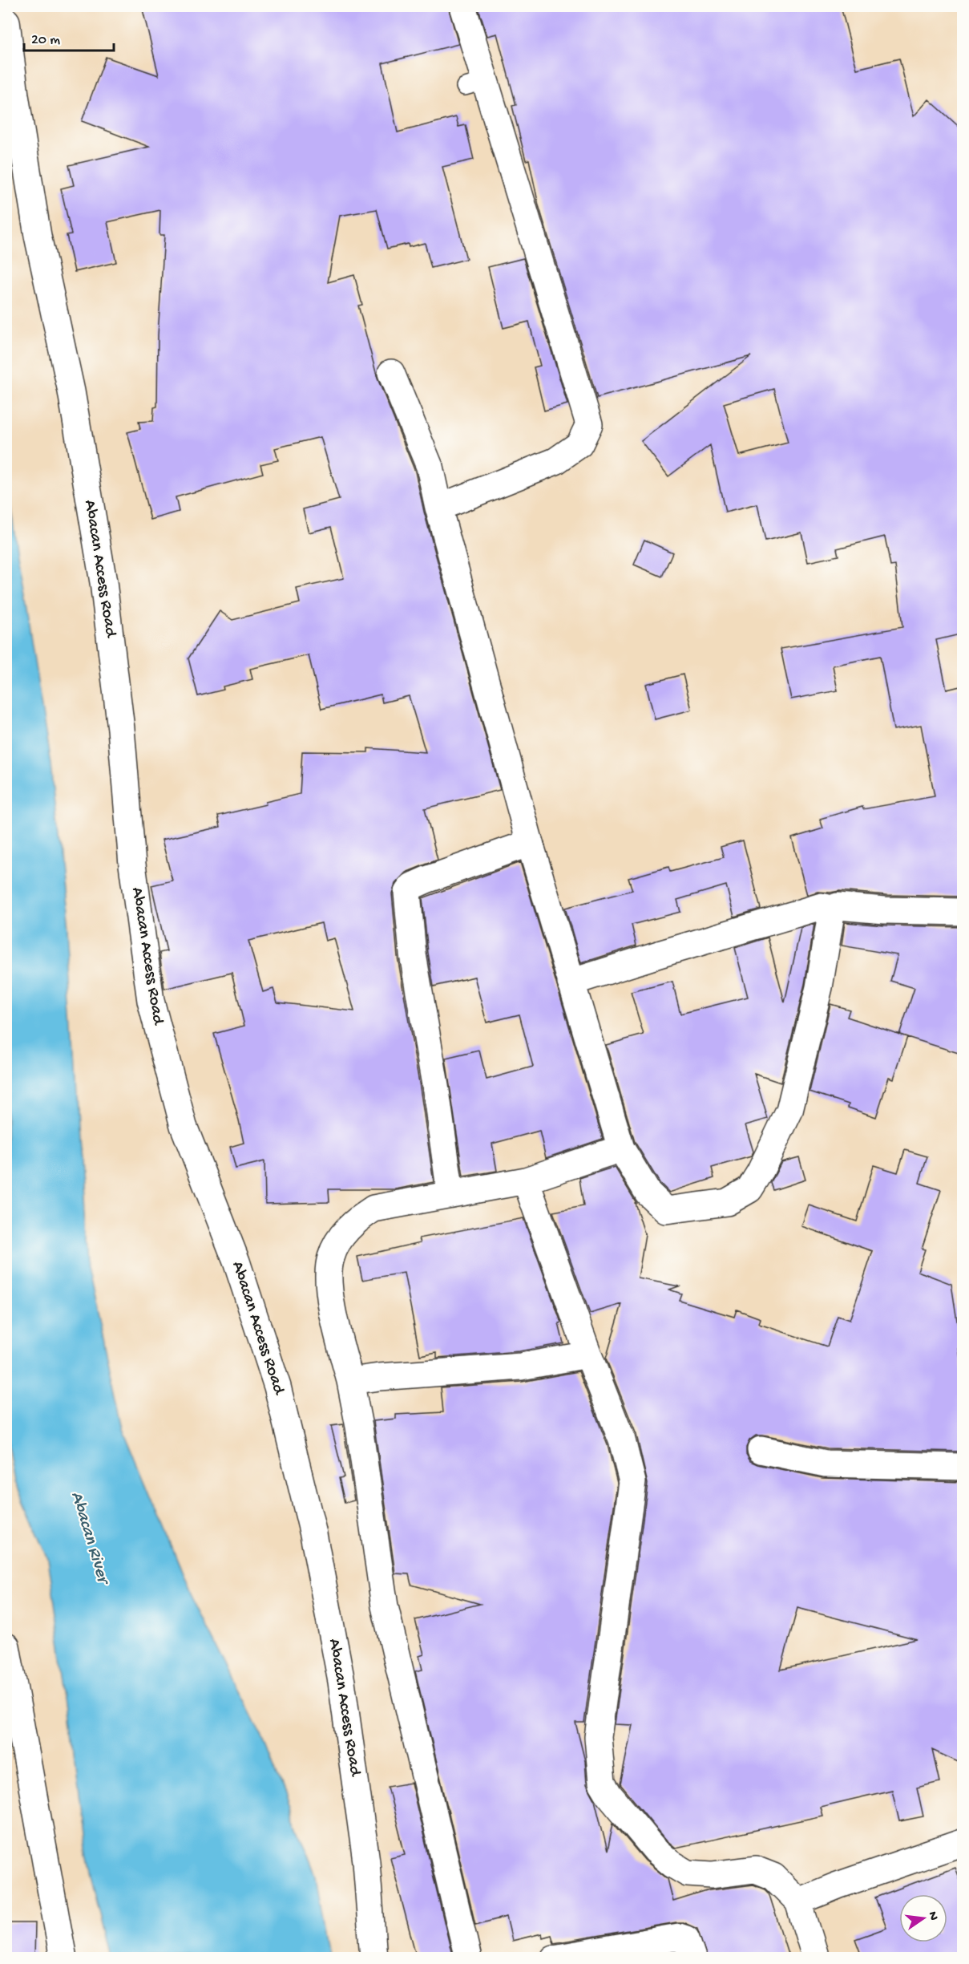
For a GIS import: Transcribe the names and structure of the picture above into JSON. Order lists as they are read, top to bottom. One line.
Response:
{"streets":{"street":["Abacan Access Road"]},"water":["Abacan River"],"scale_bar":"20 m","north":"right"}
